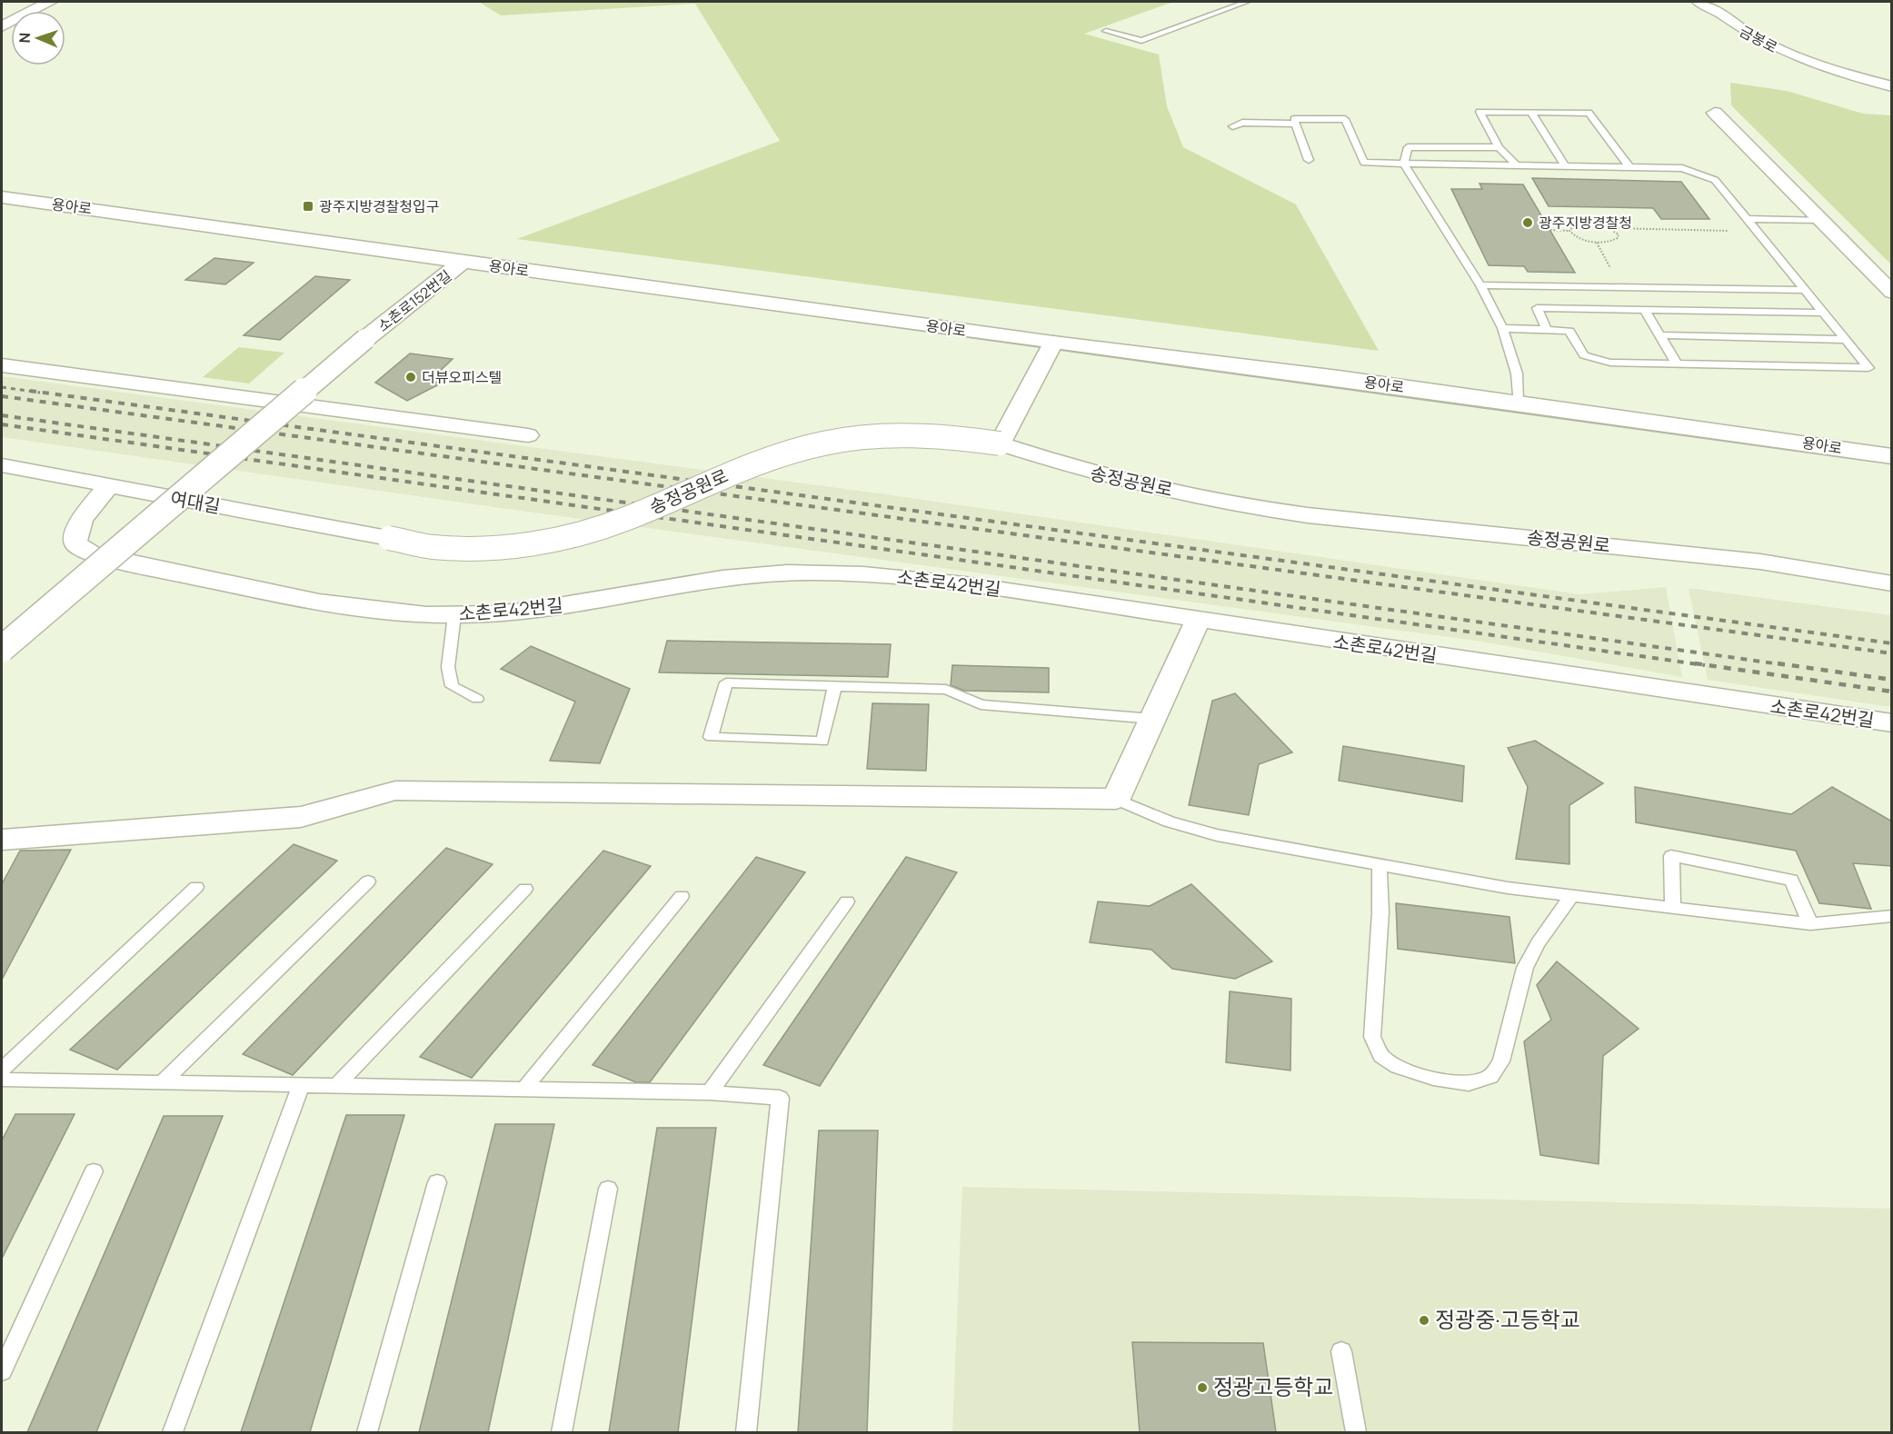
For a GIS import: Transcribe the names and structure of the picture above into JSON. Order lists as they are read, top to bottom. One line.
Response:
{"streets":{"street":["금봉로","용아로","소촌로152번길","송정공원로","여대길","소촌로42번길"]},"crossings":[["용아로","소촌로152번길"],["송정공원로","여대길"],["여대길","소촌로42번길"]],"places":{"transit":["광주지방경찰청입구"],"other":["광주지방경찰청","더뷰오피스텔","정광중·고등학교","정광고등학교"]},"north":"left"}
